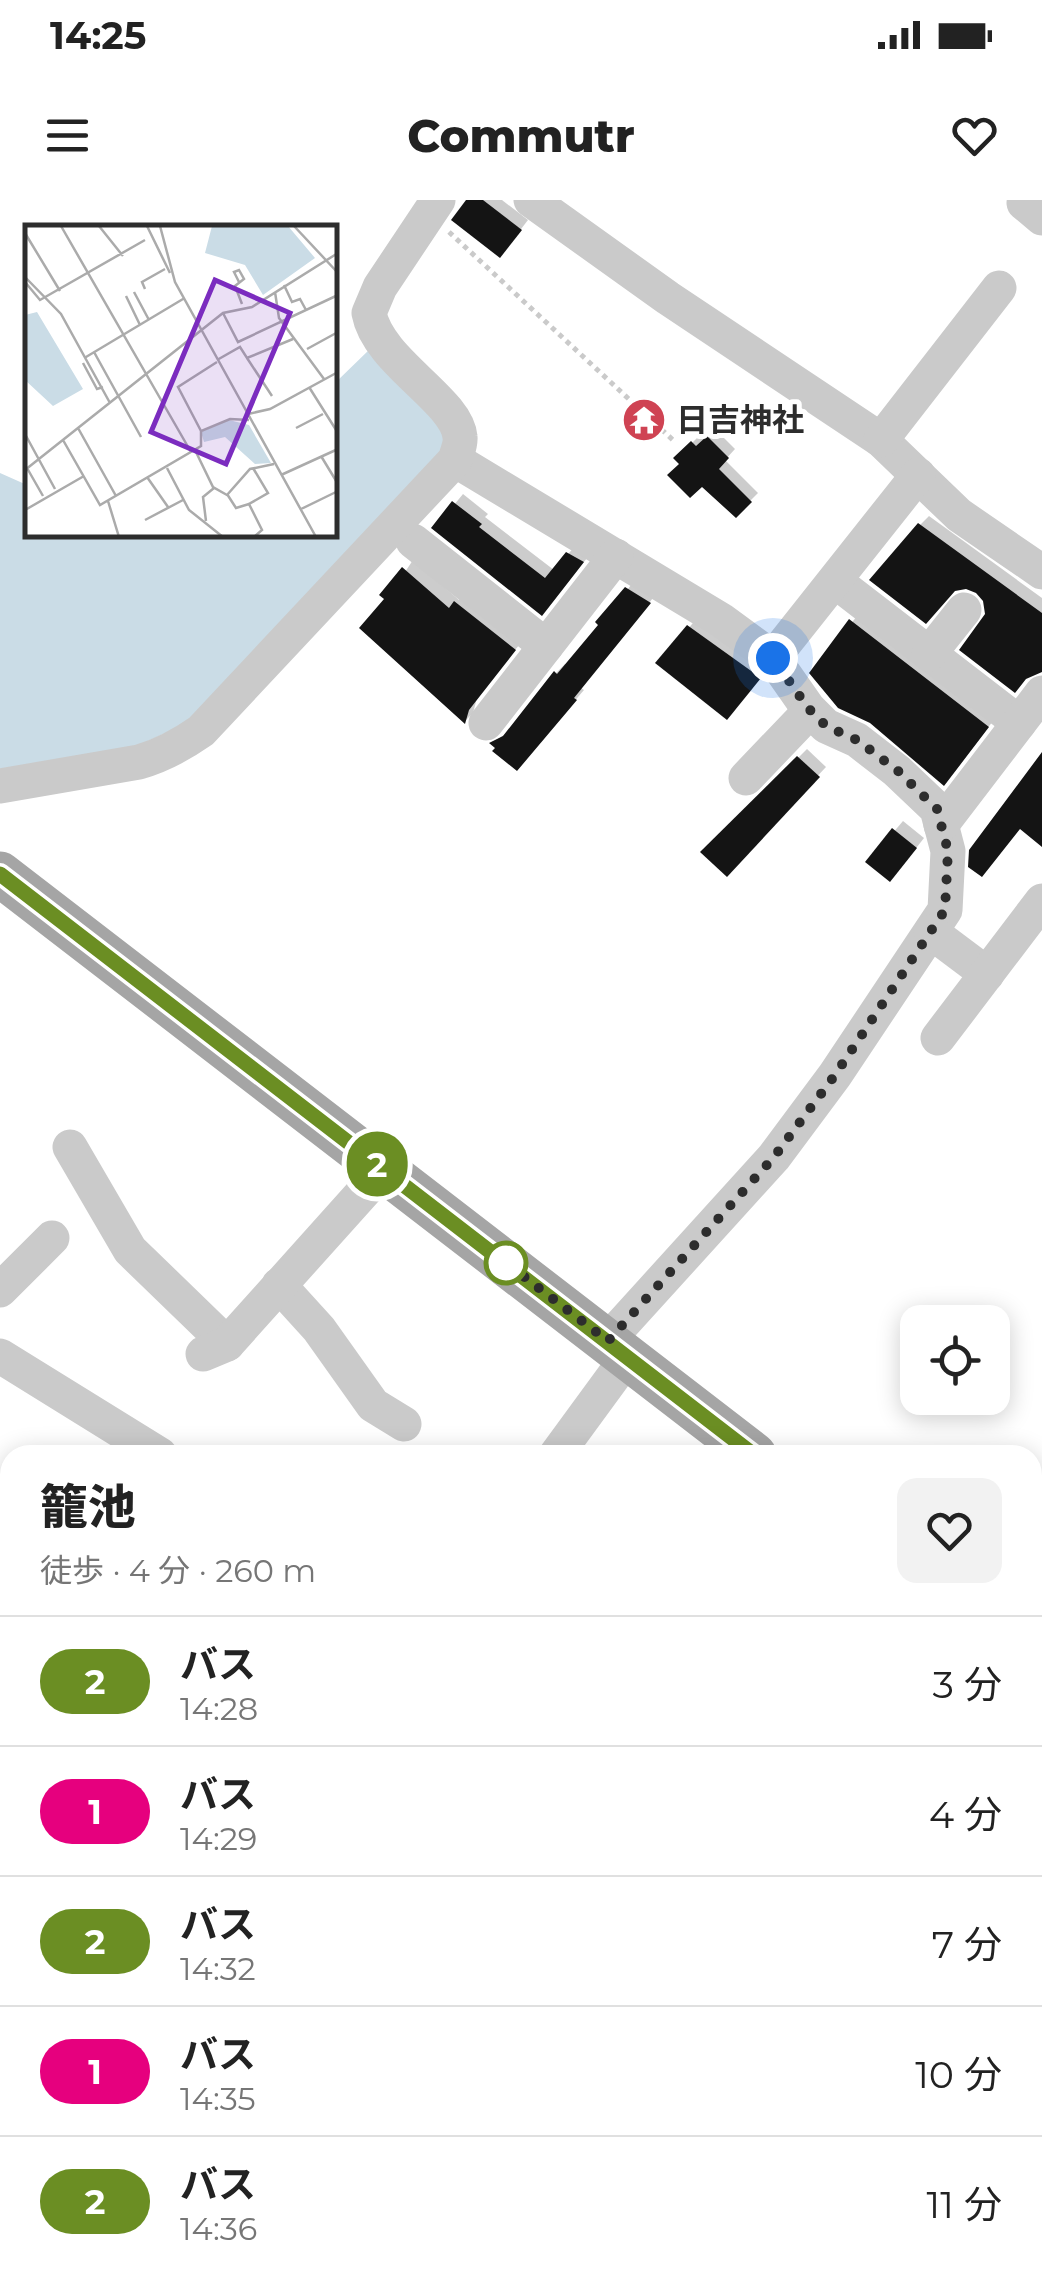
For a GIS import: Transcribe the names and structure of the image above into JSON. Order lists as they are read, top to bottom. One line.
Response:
{"places":{"temple":["日吉神社"]},"lines":["bus line 2"],"page":{"status":"14:25","header":"Commutr","on_map":"2","heading":["籠池","徒歩 · 4 分 · 260 m"],"list":[{"mark":"2","name":"バス","note":"14:28","value":"3 分"},{"mark":"1","name":"バス","note":"14:29","value":"4 分"},{"mark":"2","name":"バス","note":"14:32","value":"7 分"},{"mark":"1","name":"バス","note":"14:35","value":"10 分"},{"mark":"2","name":"バス","note":"14:36","value":"11 分"}]}}
